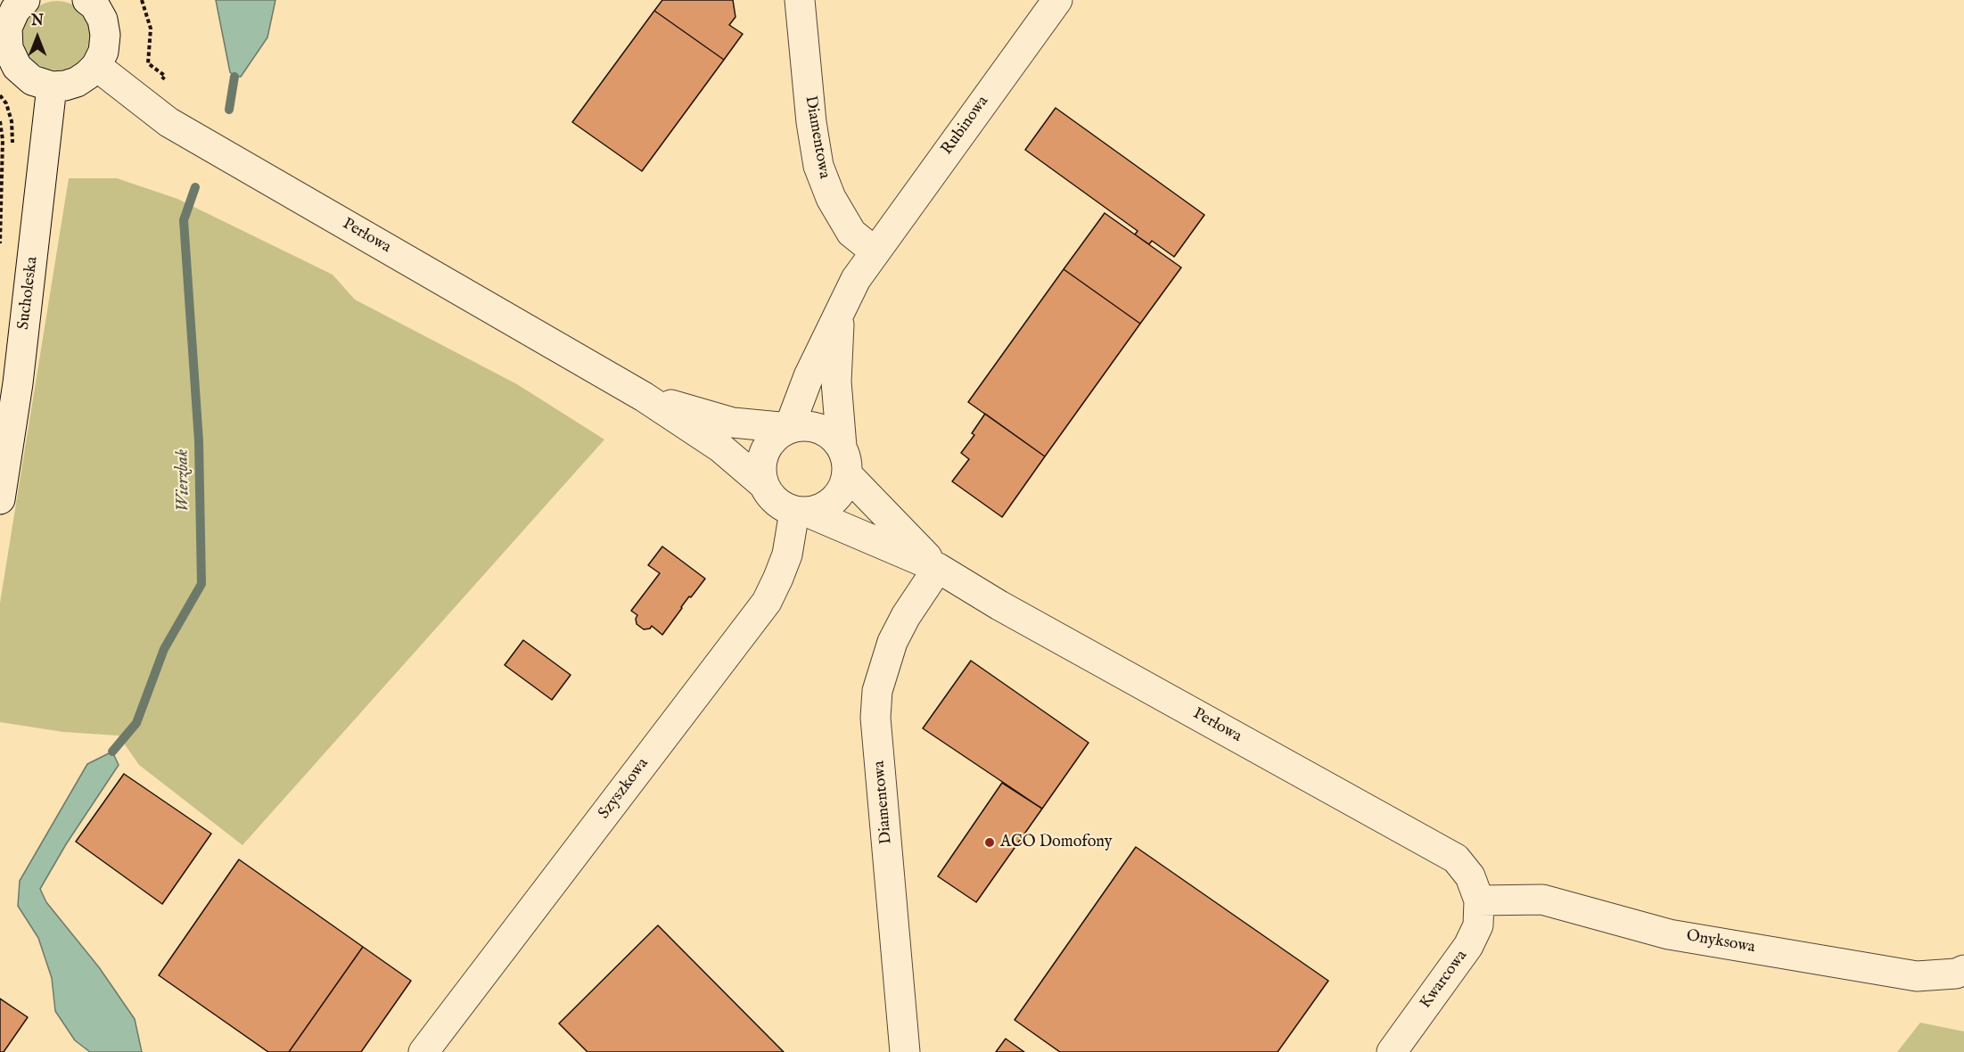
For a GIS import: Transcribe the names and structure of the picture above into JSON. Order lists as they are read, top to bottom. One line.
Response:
{"streets":{"street":["Rubinowa","Diamentowa","Perłowa","Sucholeska","Szyszkowa","Onyksowa","Kwarcowa"]},"crossings":[["Rubinowa","Diamentowa"],["Diamentowa","Perłowa"],["Perłowa","Szyszkowa"],["Perłowa","Onyksowa"],["Perłowa","Kwarcowa"],["Onyksowa","Kwarcowa"]],"water":["Wierzbak"],"places":["ACO Domofony"],"north":"top"}
